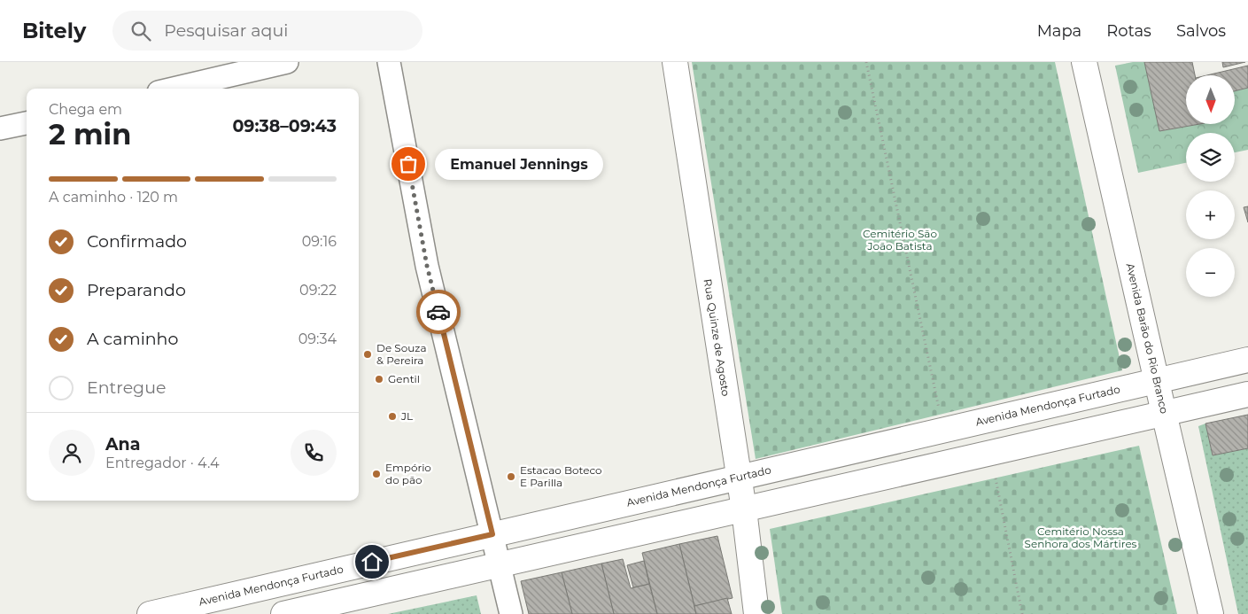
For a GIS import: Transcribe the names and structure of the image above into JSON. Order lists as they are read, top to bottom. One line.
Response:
{"streets":{"main road":["Rua Quinze de Agosto","Avenida Barão do Rio Branco","Avenida Mendonça Furtado"]},"crossings":[["Rua Quinze de Agosto","Avenida Mendonça Furtado"],["Avenida Barão do Rio Branco","Avenida Mendonça Furtado"]],"parks":["Cemitério São João Batista","Cemitério Nossa Senhora dos Mártires"],"places":["Emanuel Jennings","De Souza & Pereira","Gentil","JL","Empório do pão","Estacao Boteco E Parilla"],"north":"bottom","page":{"header":"Bitely","search":"Pesquisar aqui","nav":["Mapa","Rotas","Salvos"],"map_buttons":["+","−"],"heading":["2 min","Chega em","09:38–09:43"],"panel":["Ana","Entregador · 4.4"],"bubble":"Emanuel Jennings","bar":"A caminho · 120 m","list":[["Confirmado","09:16"],["Preparando","09:22"],["A caminho","09:34"],"Entregue"]}}
